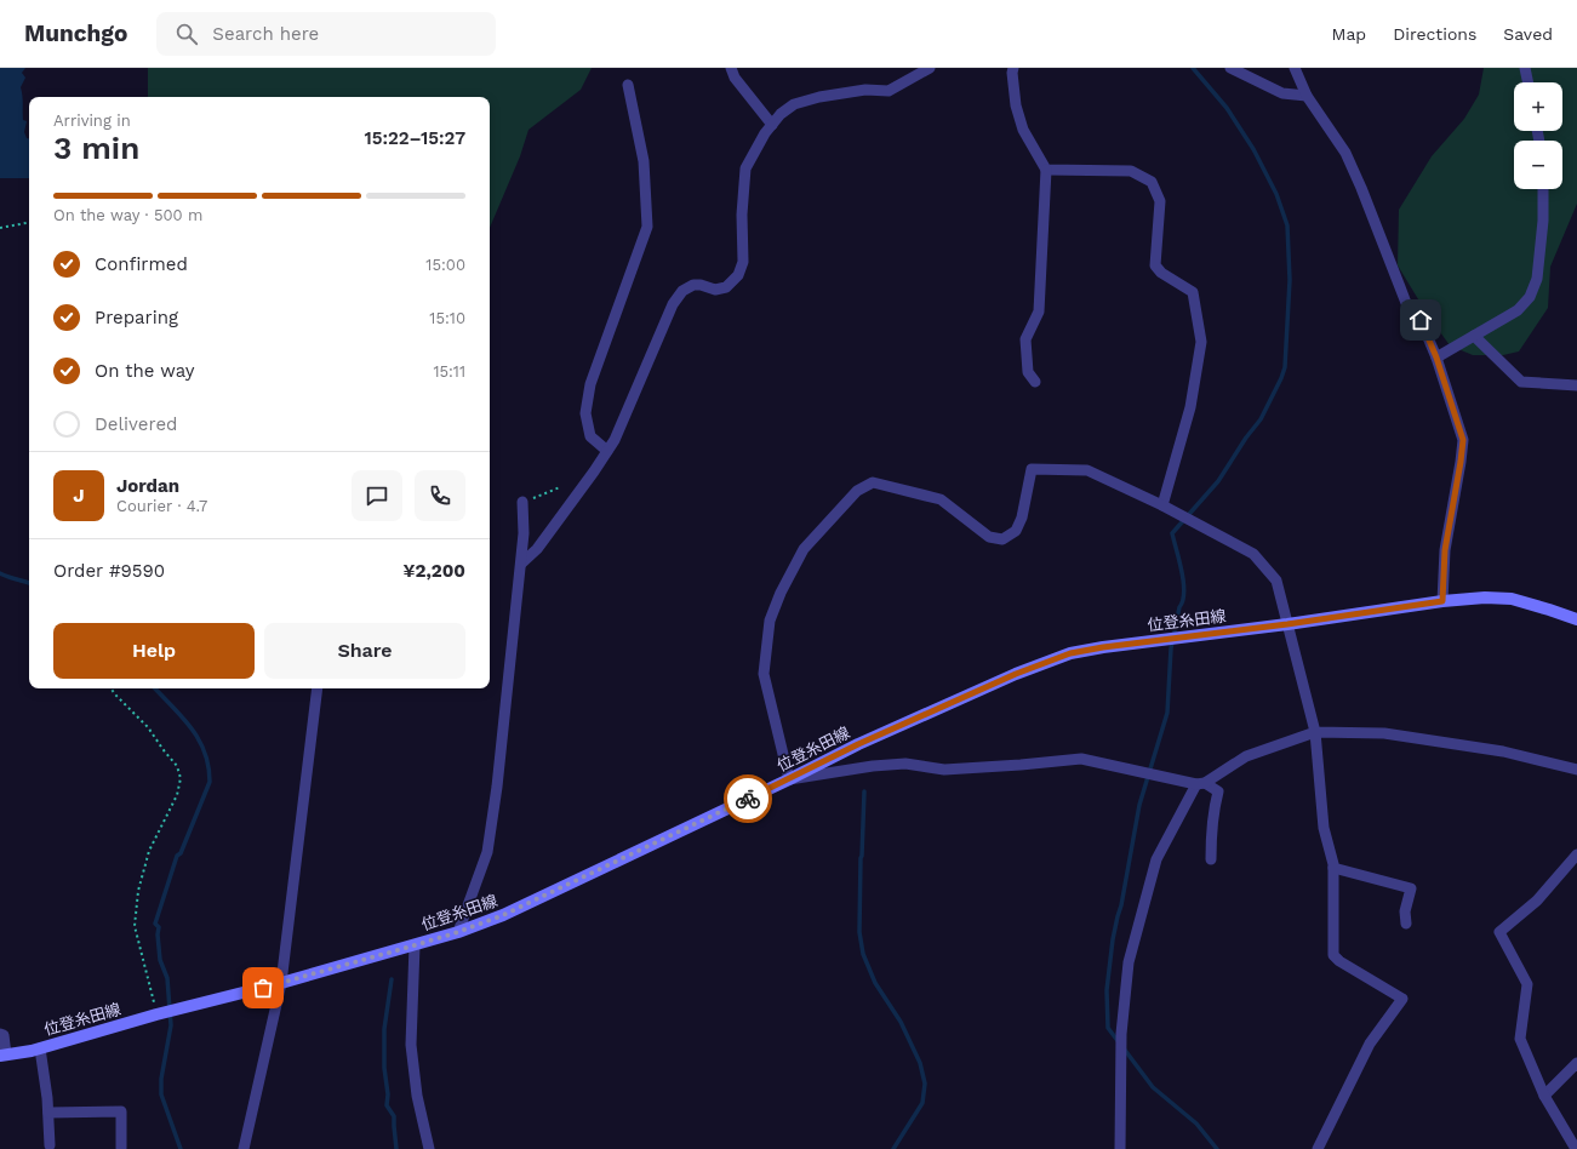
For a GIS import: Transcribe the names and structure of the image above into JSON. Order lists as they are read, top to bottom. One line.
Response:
{"streets":{"main road":["位登糸田線"]},"page":{"header":"Munchgo","search":"Search here","nav":["Map","Directions","Saved"],"map_buttons":["+","−"],"heading":["3 min","Arriving in","15:22–15:27"],"panel":["Jordan","Courier · 4.7","Order #9590","¥2,200"],"bar":"On the way · 500 m","list":[["Confirmed","15:00"],["Preparing","15:10"],["On the way","15:11"],"Delivered"],"round":"J","buttons":["Help","Share"]}}
